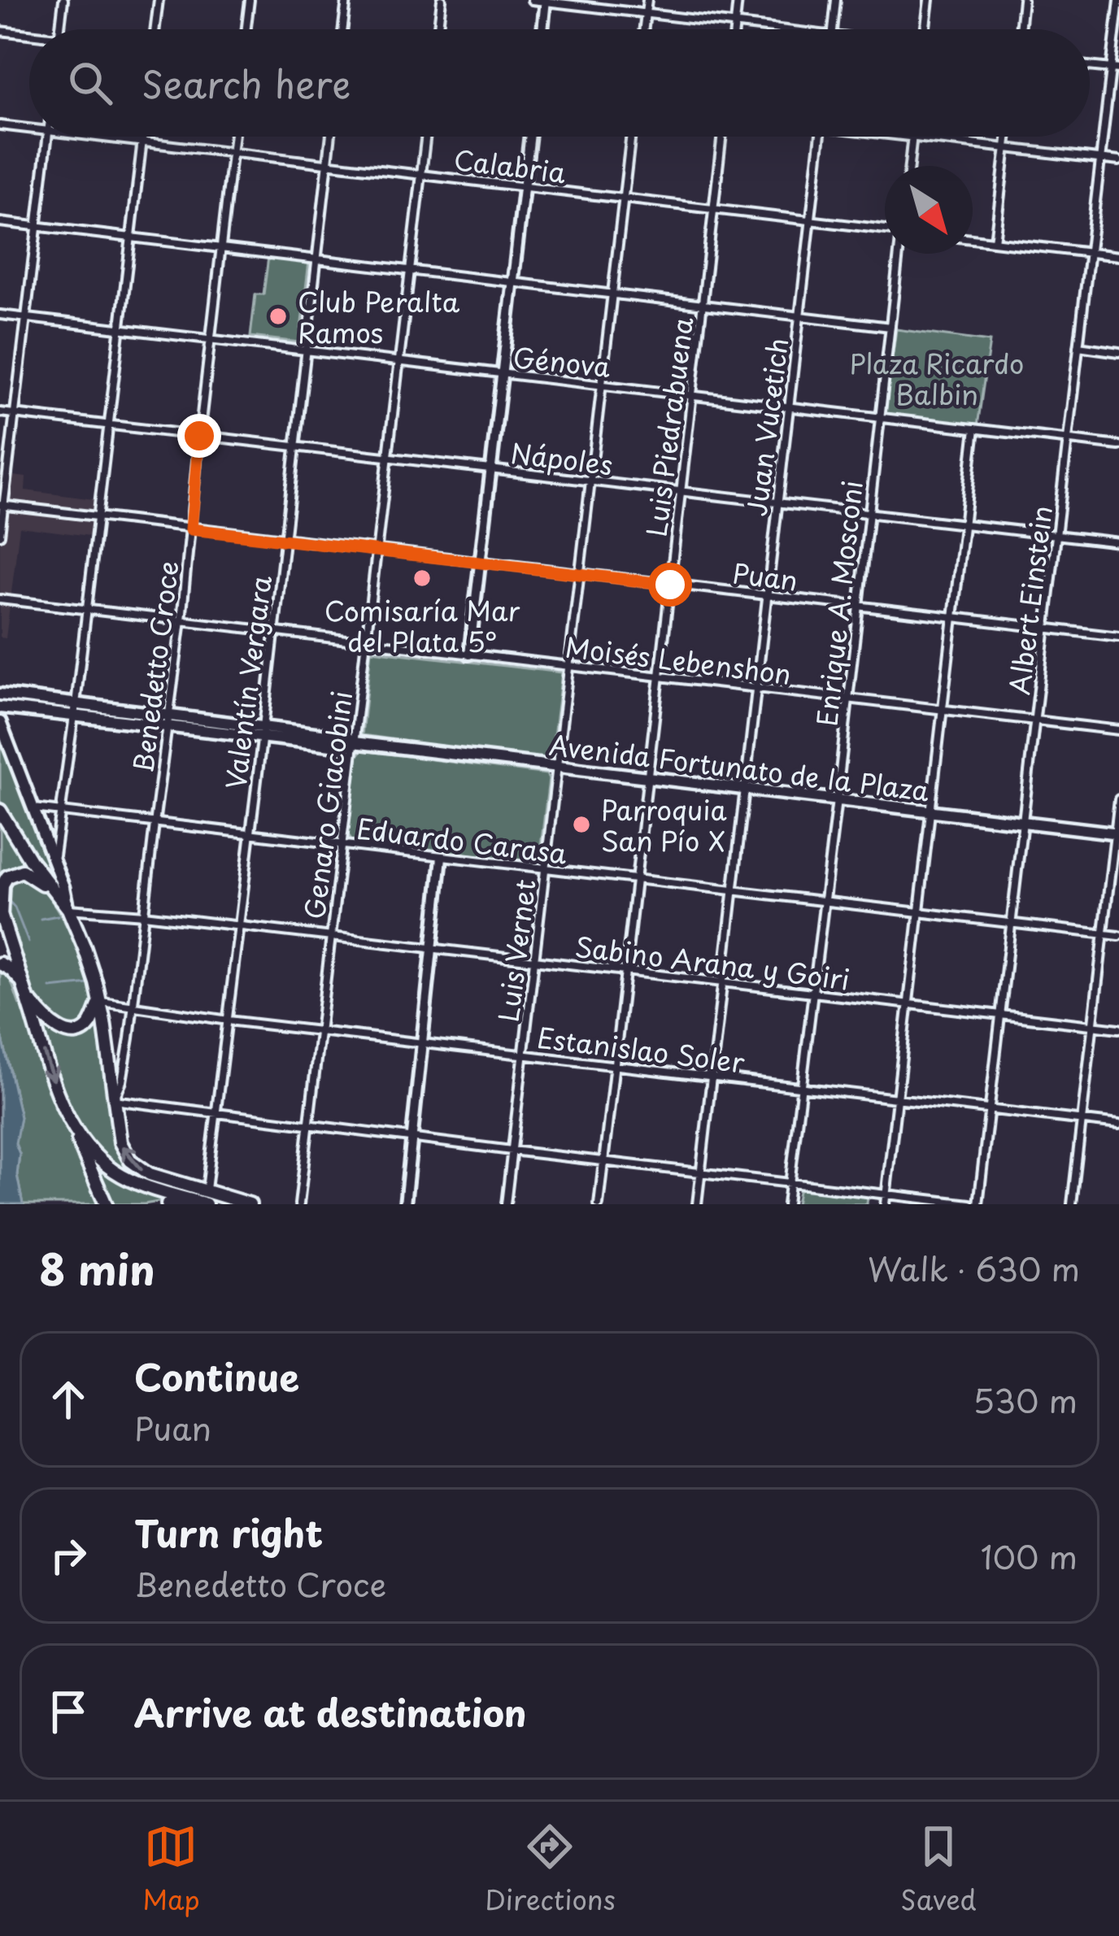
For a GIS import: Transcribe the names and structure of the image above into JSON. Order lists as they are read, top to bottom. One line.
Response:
{"streets":{"main road":["Avenida Fortunato de la Plaza"],"street":["Calabria","Génova","Luis Piedrabuena","Juan Vucetich","Nápoles","Puan","Albert Einstein","Enrique A. Mosconi","Moisés Lebenshon","Benedetto Croce","Valentín Vergara","Genaro Giacobini","Eduardo Carasa","Luis Vernet","Sabino Arana y Goiri","Estanislao Soler"]},"crossings":[["Calabria","Luis Piedrabuena"],["Calabria","Juan Vucetich"],["Calabria","Benedetto Croce"],["Calabria","Valentín Vergara"],["Calabria","Genaro Giacobini"],["Calabria","Luis Vernet"],["Génova","Luis Piedrabuena"],["Génova","Juan Vucetich"],["Génova","Albert Einstein"],["Génova","Enrique A. Mosconi"],["Génova","Benedetto Croce"],["Génova","Valentín Vergara"],["Génova","Genaro Giacobini"],["Génova","Luis Vernet"],["Luis Piedrabuena","Nápoles"],["Luis Piedrabuena","Puan"],["Luis Piedrabuena","Moisés Lebenshon"],["Luis Piedrabuena","Avenida Fortunato de la Plaza"],["Luis Piedrabuena","Eduardo Carasa"],["Luis Piedrabuena","Sabino Arana y Goiri"],["Luis Piedrabuena","Estanislao Soler"],["Juan Vucetich","Nápoles"],["Juan Vucetich","Puan"],["Juan Vucetich","Moisés Lebenshon"],["Juan Vucetich","Avenida Fortunato de la Plaza"],["Juan Vucetich","Eduardo Carasa"],["Juan Vucetich","Sabino Arana y Goiri"],["Juan Vucetich","Estanislao Soler"],["Nápoles","Albert Einstein"],["Nápoles","Enrique A. Mosconi"],["Nápoles","Benedetto Croce"],["Nápoles","Valentín Vergara"],["Nápoles","Genaro Giacobini"],["Nápoles","Luis Vernet"],["Puan","Albert Einstein"],["Puan","Enrique A. Mosconi"],["Puan","Benedetto Croce"],["Puan","Valentín Vergara"],["Puan","Genaro Giacobini"],["Puan","Luis Vernet"],["Albert Einstein","Moisés Lebenshon"],["Albert Einstein","Avenida Fortunato de la Plaza"],["Albert Einstein","Eduardo Carasa"],["Albert Einstein","Sabino Arana y Goiri"],["Albert Einstein","Estanislao Soler"],["Enrique A. Mosconi","Moisés Lebenshon"],["Enrique A. Mosconi","Avenida Fortunato de la Plaza"],["Enrique A. Mosconi","Eduardo Carasa"],["Enrique A. Mosconi","Sabino Arana y Goiri"],["Enrique A. Mosconi","Estanislao Soler"],["Moisés Lebenshon","Benedetto Croce"],["Moisés Lebenshon","Valentín Vergara"],["Moisés Lebenshon","Genaro Giacobini"],["Moisés Lebenshon","Luis Vernet"],["Benedetto Croce","Avenida Fortunato de la Plaza"],["Benedetto Croce","Eduardo Carasa"],["Benedetto Croce","Sabino Arana y Goiri"],["Benedetto Croce","Estanislao Soler"],["Valentín Vergara","Avenida Fortunato de la Plaza"],["Valentín Vergara","Eduardo Carasa"],["Valentín Vergara","Sabino Arana y Goiri"],["Valentín Vergara","Estanislao Soler"],["Avenida Fortunato de la Plaza","Genaro Giacobini"],["Avenida Fortunato de la Plaza","Luis Vernet"],["Genaro Giacobini","Eduardo Carasa"],["Genaro Giacobini","Sabino Arana y Goiri"],["Genaro Giacobini","Estanislao Soler"],["Eduardo Carasa","Luis Vernet"],["Luis Vernet","Sabino Arana y Goiri"],["Luis Vernet","Estanislao Soler"]],"parks":["Plaza Ricardo Balbin"],"places":["Club Peralta Ramos","Comisaría Mar del Plata 5°","Parroquia San Pío X"],"north":"bottom right","page":{"search":"Search here","heading":["8 min","Walk · 630 m"],"list":[["Continue","Puan","530 m"],["Turn right","Benedetto Croce","100 m"],"Arrive at destination"],"nav":["Map","Directions","Saved"]}}
